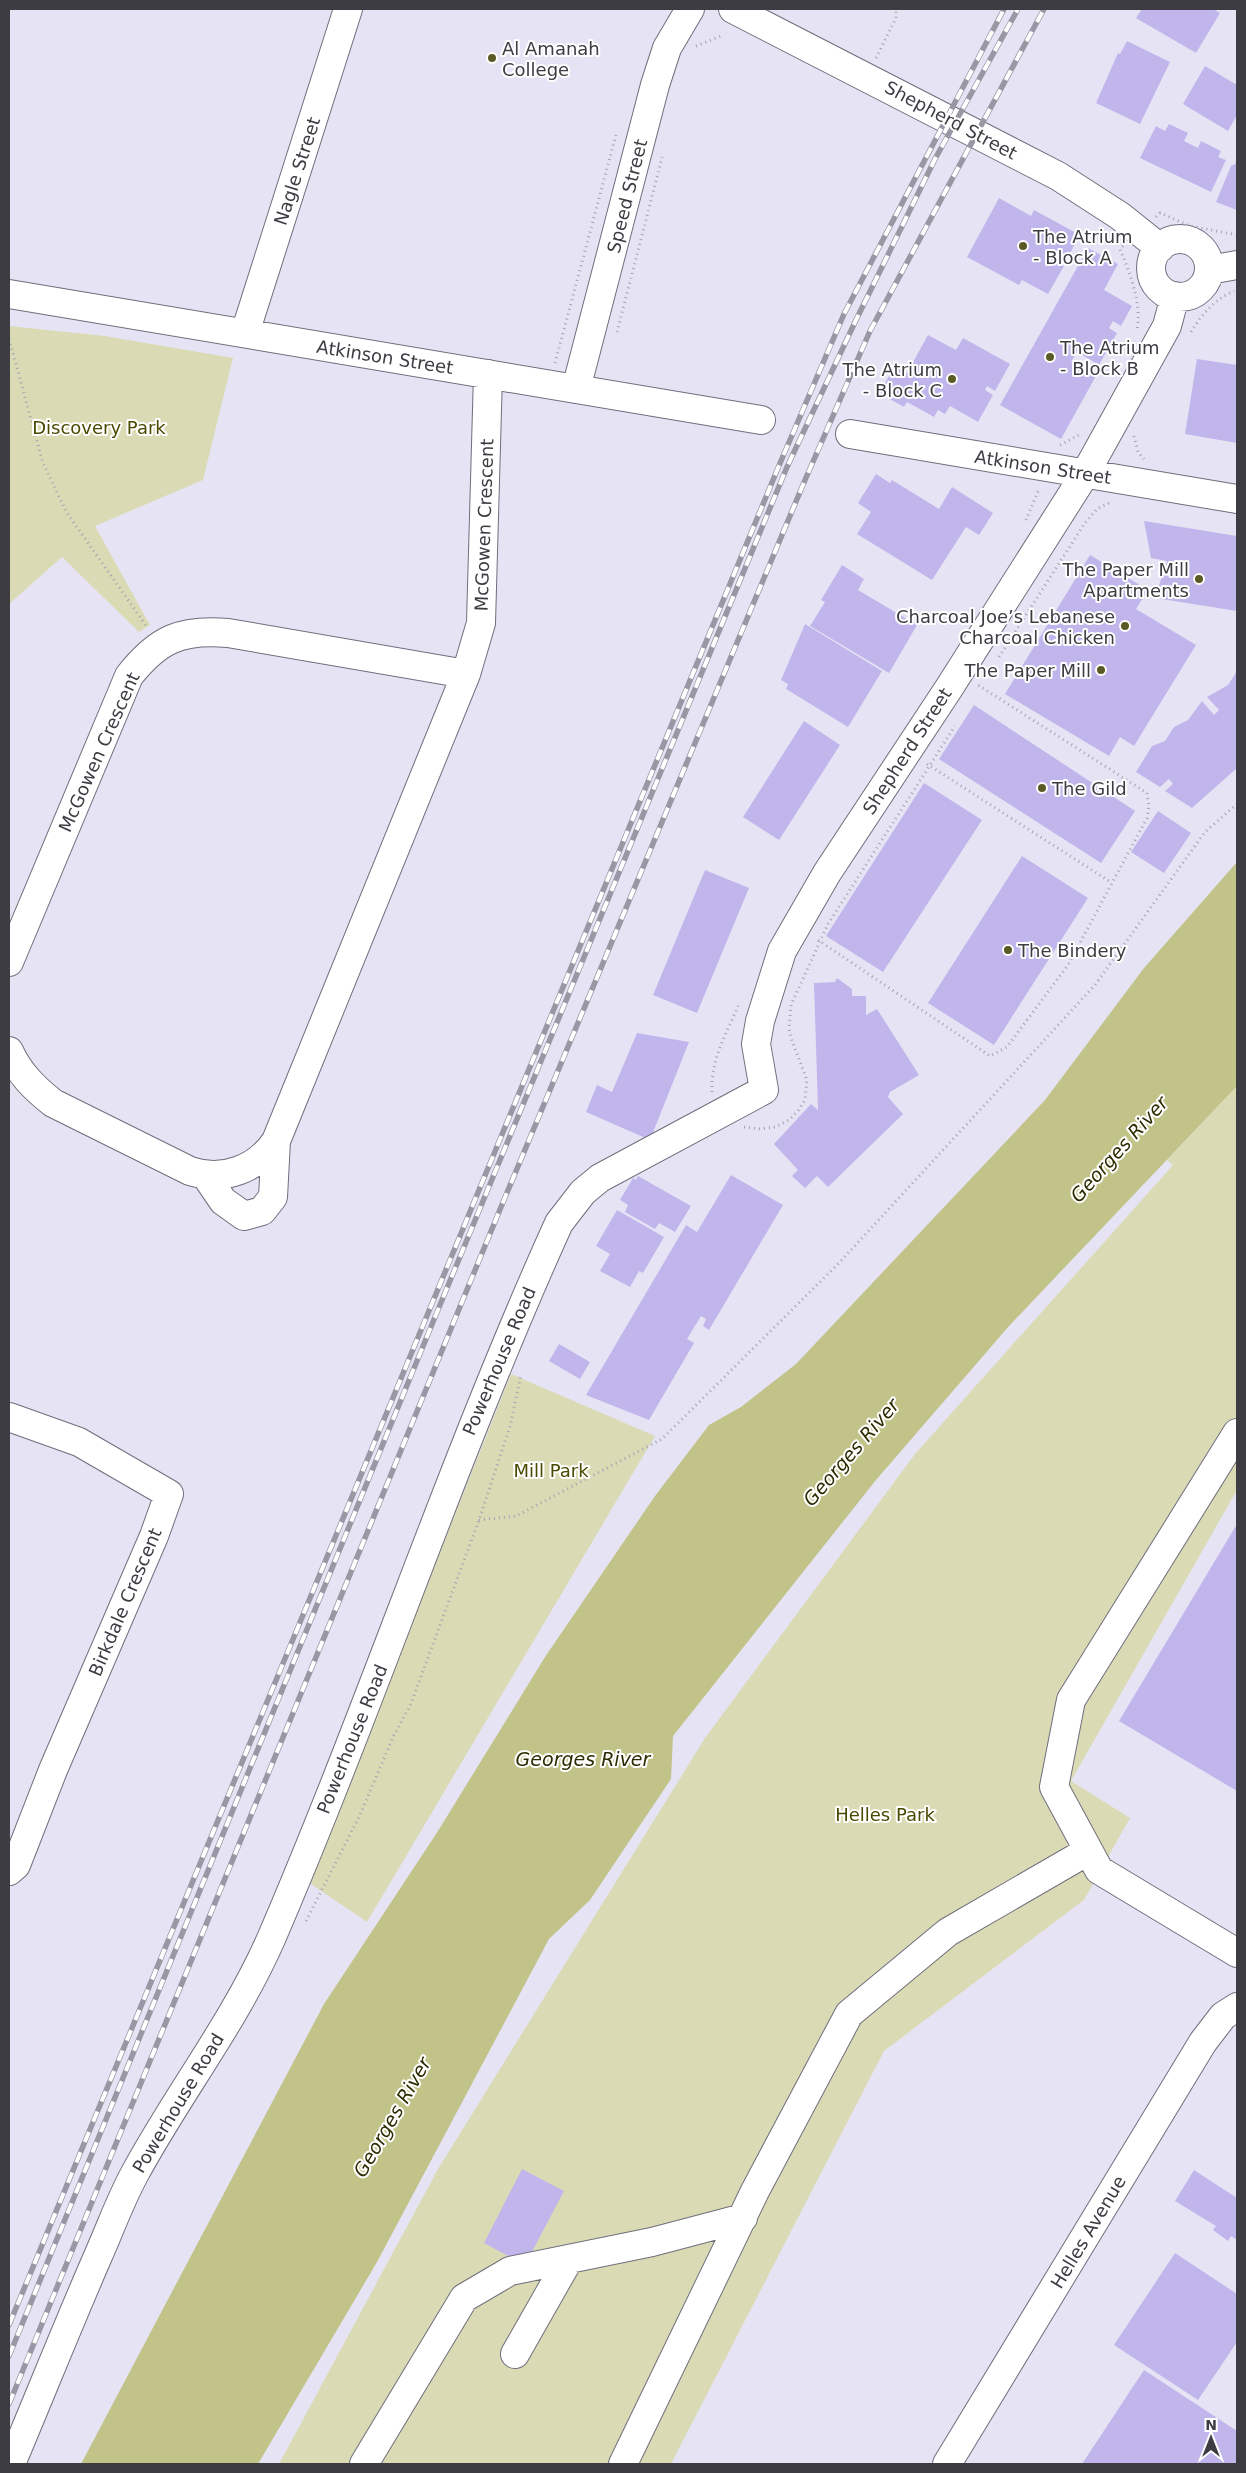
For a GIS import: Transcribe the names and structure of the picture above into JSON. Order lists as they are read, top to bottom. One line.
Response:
{"streets":{"street":["Shepherd Street","Nagle Street","Speed Street","Atkinson Street","McGowen Crescent","Powerhouse Road","Birkdale Crescent","Helles Avenue"]},"crossings":[["Shepherd Street","Atkinson Street"],["Shepherd Street","Powerhouse Road"],["Nagle Street","Atkinson Street"],["Speed Street","Atkinson Street"],["Atkinson Street","McGowen Crescent"]],"water":["Georges River"],"parks":["Discovery Park","Mill Park","Helles Park"],"places":["Al Amanah College","The Atrium - Block A","The Atrium - Block B","The Atrium - Block C","The Paper Mill Apartments","Charcoal Joe’s Lebanese Charcoal Chicken","The Paper Mill","The Gild","The Bindery"],"north":"top"}
